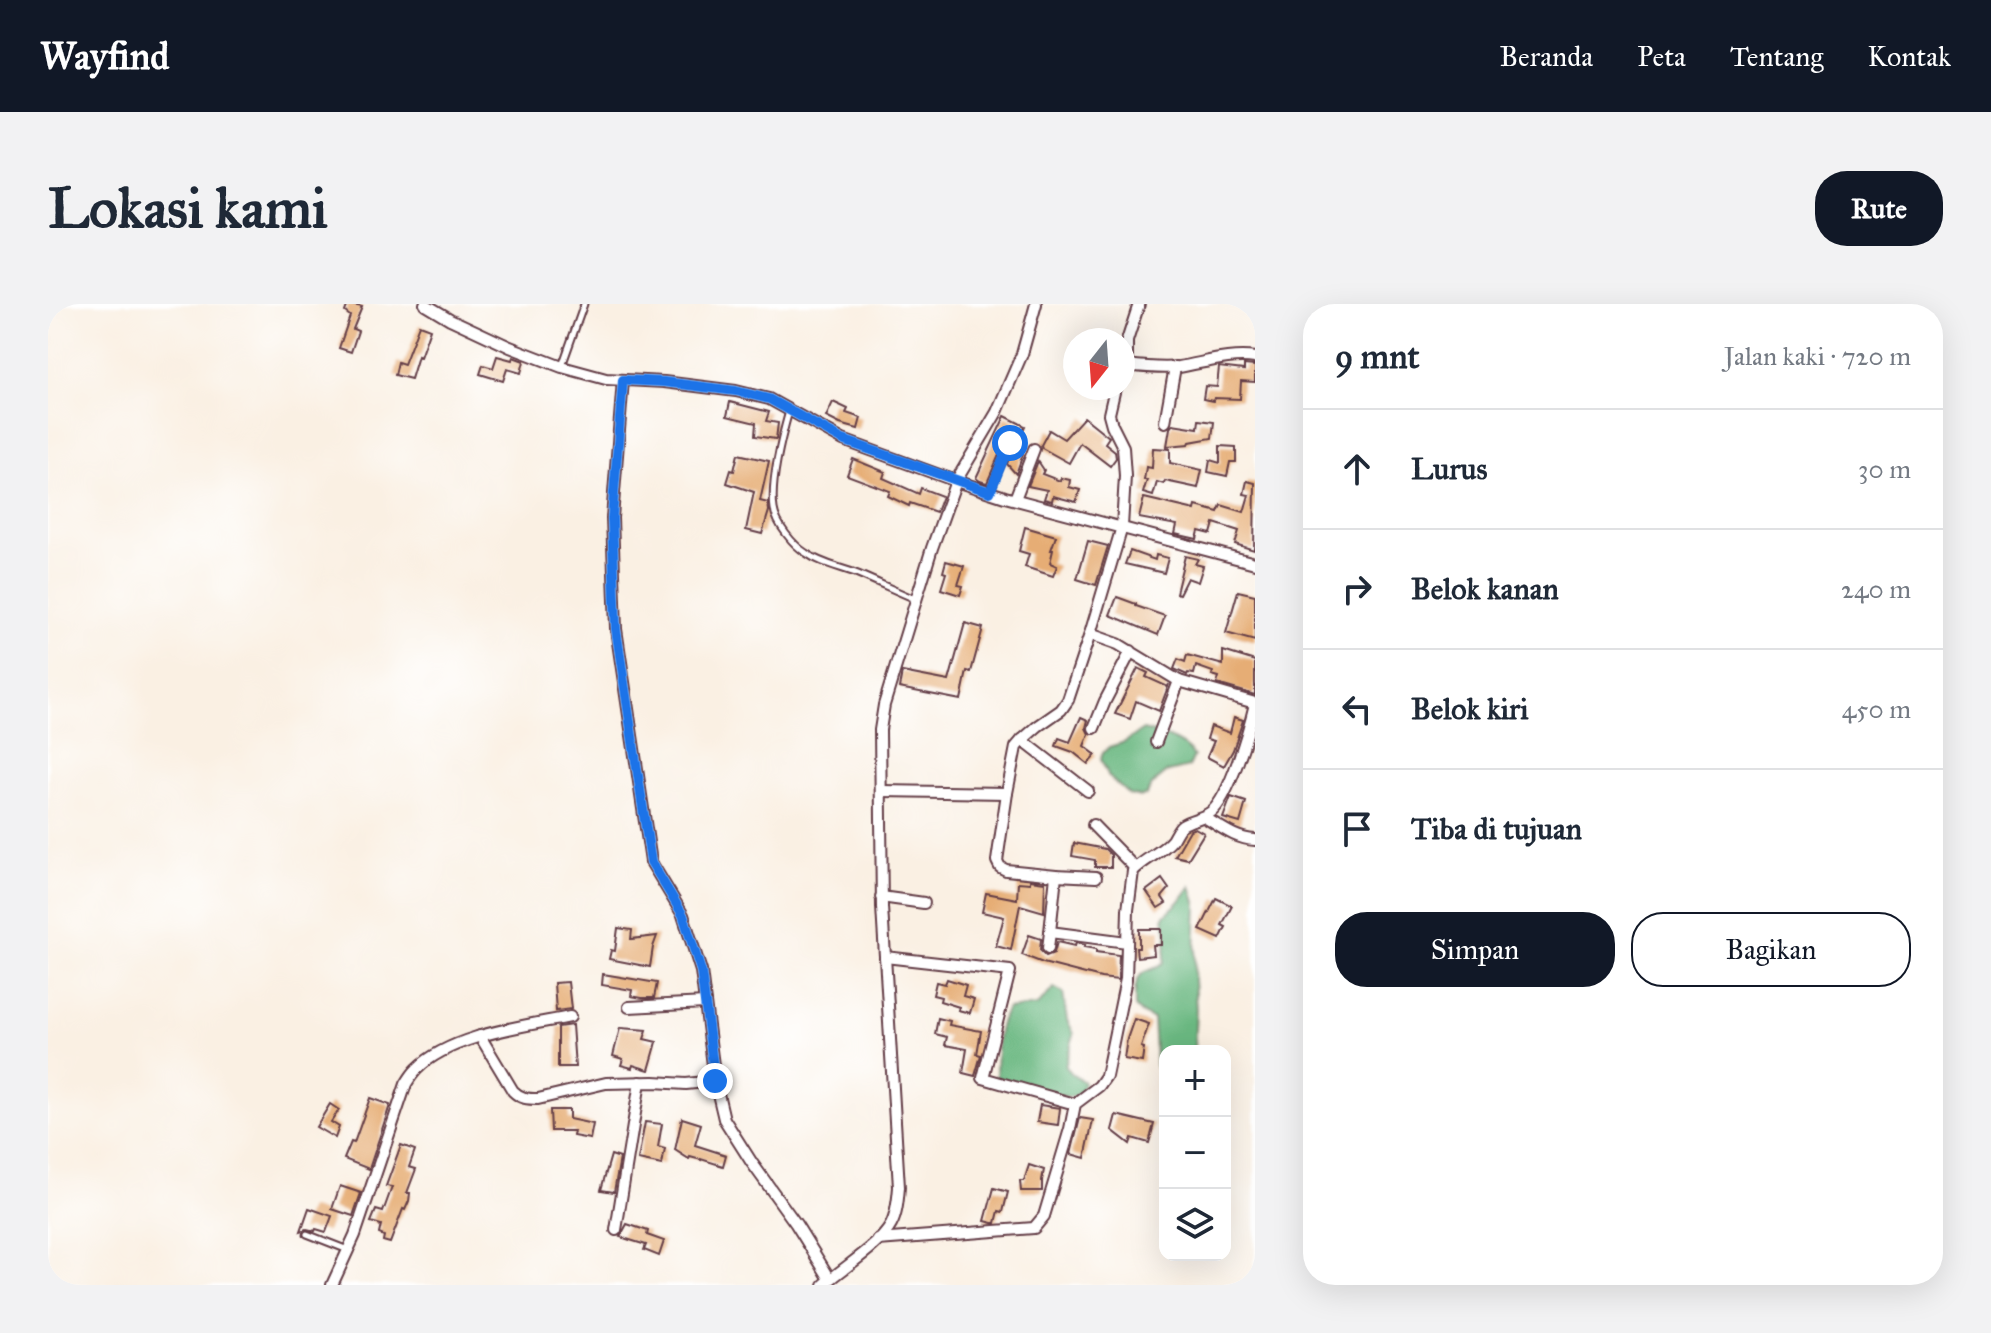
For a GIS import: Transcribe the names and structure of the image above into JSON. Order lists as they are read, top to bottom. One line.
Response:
{"north":"bottom","page":{"header":"Wayfind","nav":["Beranda","Peta","Tentang","Kontak"],"buttons":["Rute",["Simpan","Bagikan"]],"title":"Lokasi kami","heading":["9 mnt","Jalan kaki · 720 m"],"list":[["Lurus","30 m"],["Belok kanan","240 m"],["Belok kiri","450 m"],"Tiba di tujuan"],"map_buttons":["+","−"]}}
